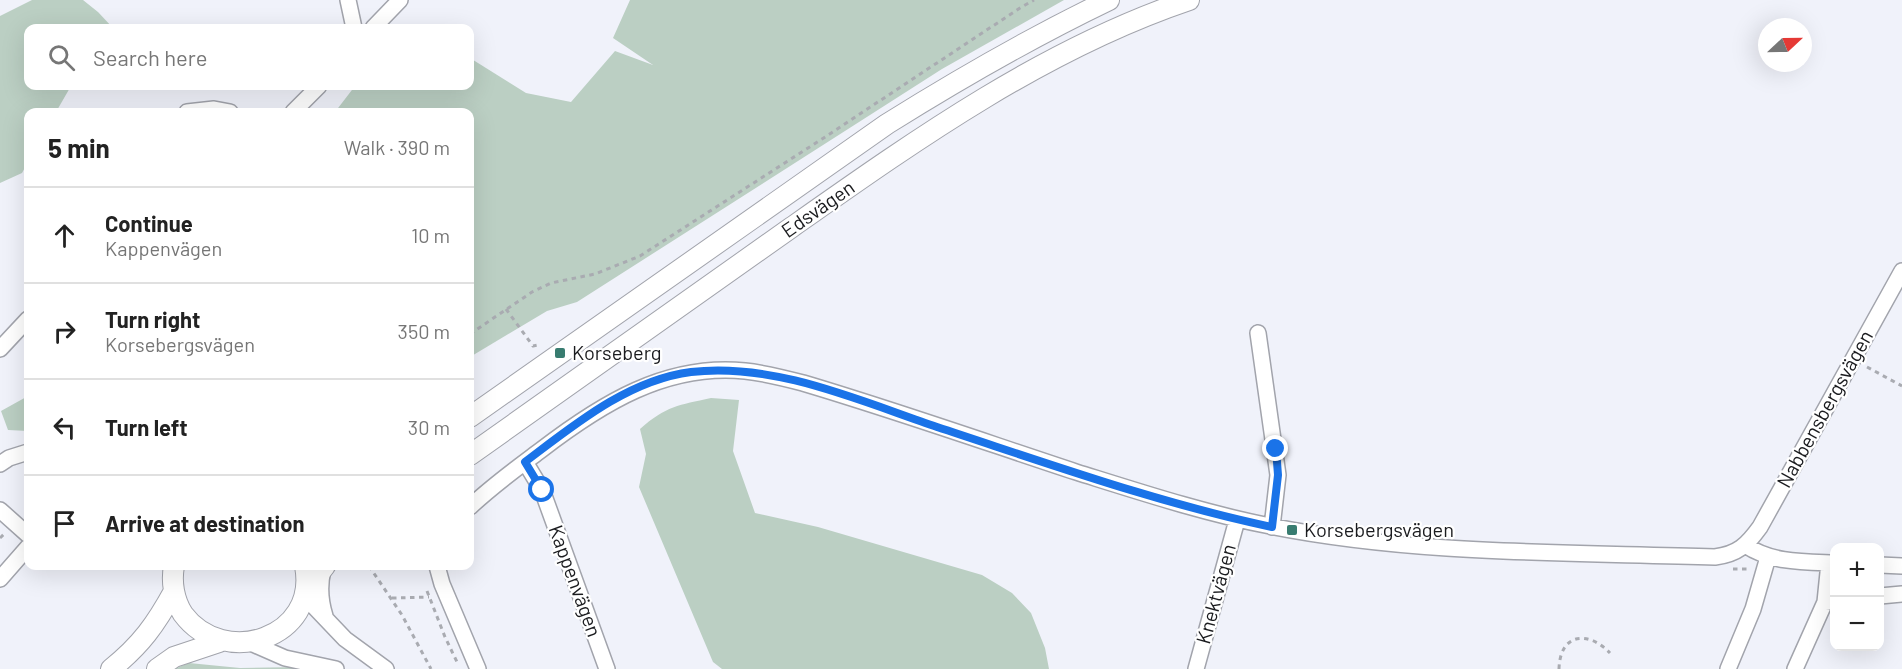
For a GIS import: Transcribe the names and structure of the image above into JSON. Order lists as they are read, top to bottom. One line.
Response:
{"streets":{"main road":["Edsvägen"],"street":["Nabbensbergsvägen","Kappenvägen","Knektvägen"]},"places":{"transit":["Korseberg","Korsebergsvägen"]},"north":"right","page":{"search":"Search here","heading":["5 min","Walk · 390 m"],"list":[["Continue","Kappenvägen","10 m"],["Turn right","Korsebergsvägen","350 m"],["Turn left","30 m"],"Arrive at destination"],"map_buttons":["+","−"]}}
